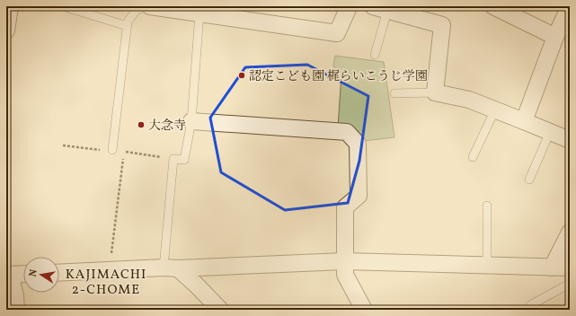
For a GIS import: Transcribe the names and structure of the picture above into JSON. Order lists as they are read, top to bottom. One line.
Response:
{"districts":["KAJIMACHI 2-CHOME"],"places":["認定こども園 梶らいこうじ学園","大念寺"],"north":"left"}
